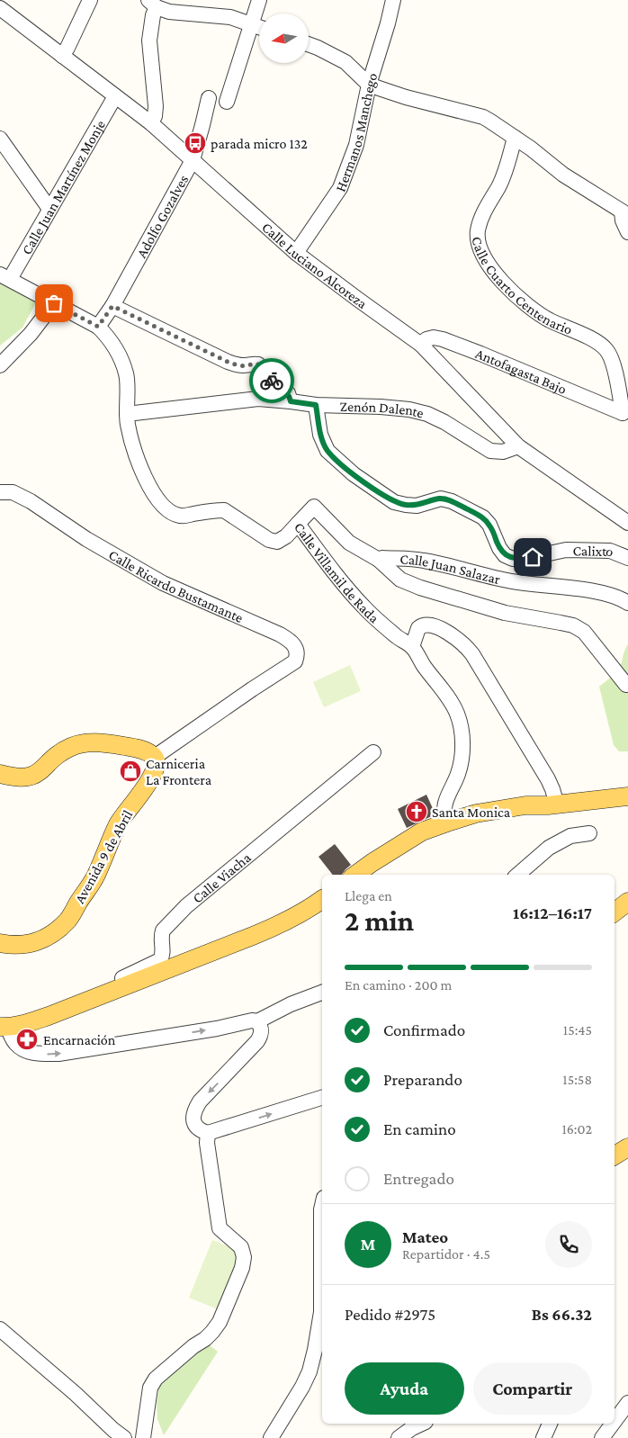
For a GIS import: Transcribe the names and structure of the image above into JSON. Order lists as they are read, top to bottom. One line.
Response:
{"streets":{"main road":["Avenida 9 de Abril"],"street":["Hermanos Manchego","Calle Juan Martínez Monje","Adolfo Gozalves","Calle Luciano Alcoreza","Calle Cuarto Centenario","Antofagasta Bajo","Zenón Dalente","Calixto","Calle Juan Salazar","Calle Villamil de Rada","Calle Ricardo Bustamante","Calle Viacha"]},"crossings":[["Hermanos Manchego","Calle Luciano Alcoreza"],["Calle Juan Martínez Monje","Calle Luciano Alcoreza"],["Calle Juan Martínez Monje","Calle Villamil de Rada"],["Adolfo Gozalves","Calle Luciano Alcoreza"],["Adolfo Gozalves","Calle Villamil de Rada"],["Calle Luciano Alcoreza","Antofagasta Bajo"],["Calle Luciano Alcoreza","Zenón Dalente"],["Calle Cuarto Centenario","Antofagasta Bajo"],["Zenón Dalente","Calixto"],["Zenón Dalente","Calle Villamil de Rada"],["Calle Ricardo Bustamante","Avenida 9 de Abril"]],"places":{"bus stop":["parada micro 132"],"shop":["Carniceria La Frontera"],"church":["Santa Monica"],"pharmacy":["Encarnación"]},"north":"left","page":{"heading":["2 min","Llega en","16:12–16:17"],"panel":["Mateo","Repartidor · 4.5","Pedido #2975","Bs 66.32"],"bar":"En camino · 200 m","list":[["Confirmado","15:45"],["Preparando","15:58"],["En camino","16:02"],"Entregado"],"round":"M","buttons":["Ayuda","Compartir"]}}
